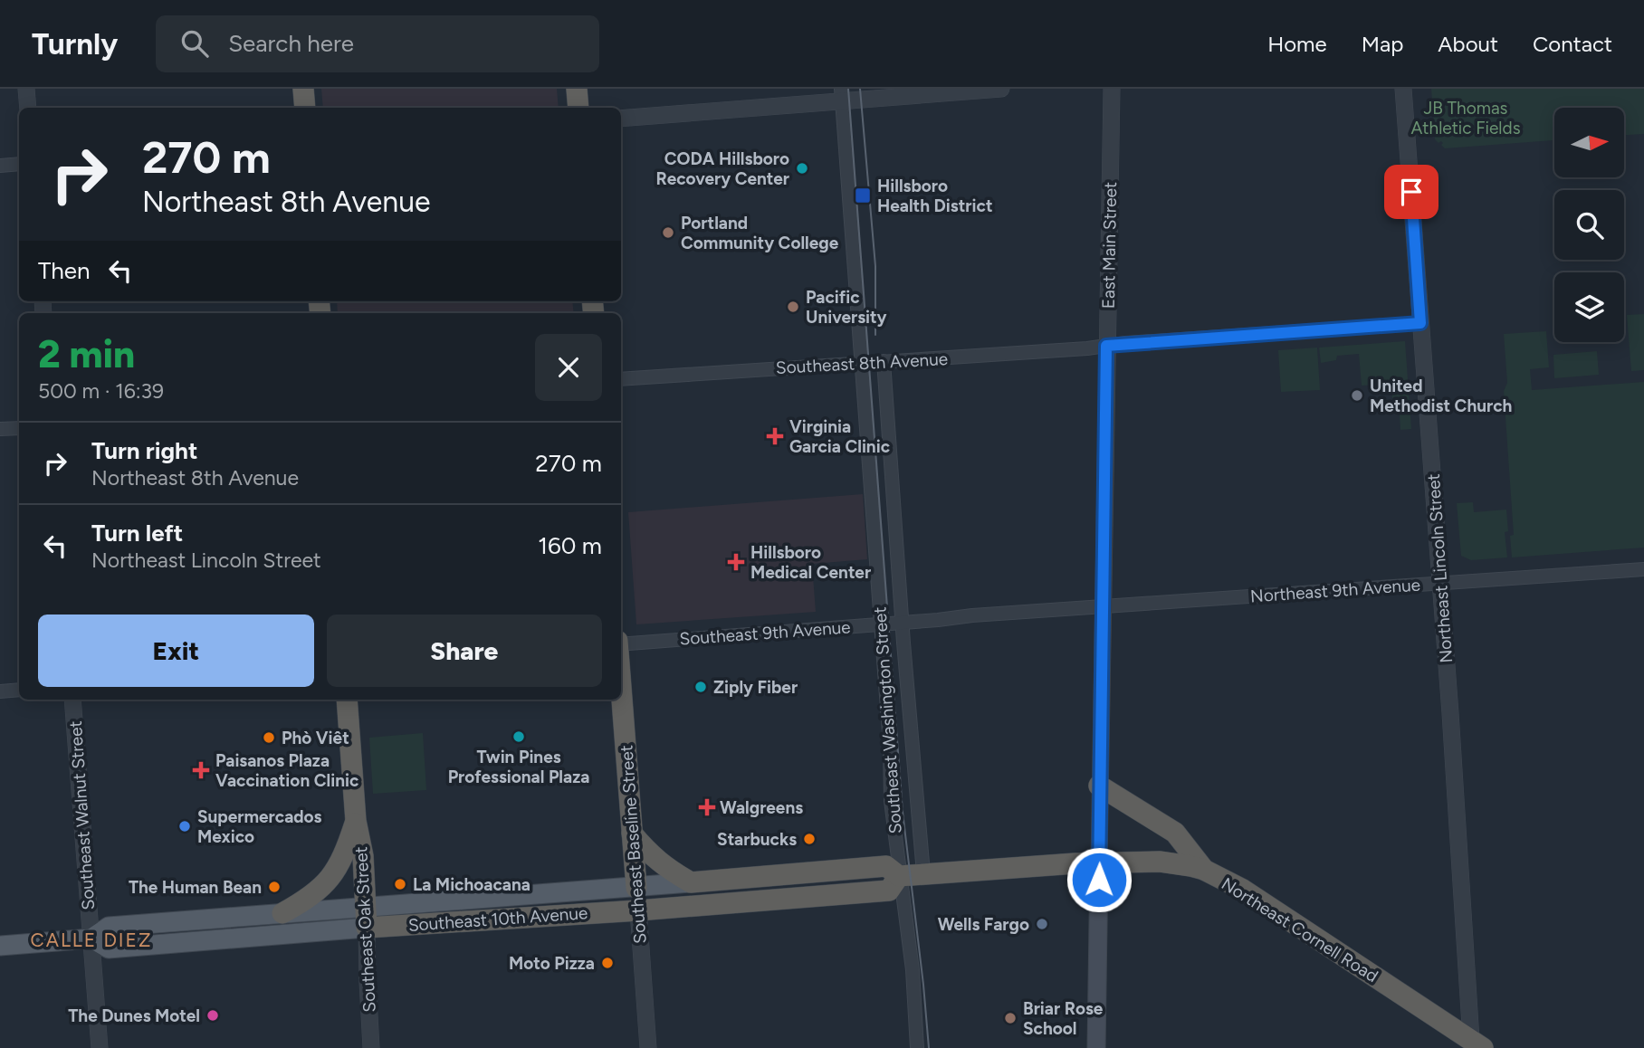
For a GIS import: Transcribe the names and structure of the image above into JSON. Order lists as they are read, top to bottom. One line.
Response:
{"streets":{"highway":["Southeast Baseline Street","Southeast 10th Avenue","Southeast Oak Street","Northeast Cornell Road"],"main road":["East Main Street"],"street":["Southeast 8th Avenue","Northeast Lincoln Street","Northeast 9th Avenue","Southeast 9th Avenue","Southeast Washington Street","Southeast Walnut Street"]},"crossings":[["East Main Street","Southeast 8th Avenue"],["East Main Street","Northeast 9th Avenue"],["East Main Street","Southeast 9th Avenue"],["East Main Street","Southeast 10th Avenue"],["East Main Street","Northeast Cornell Road"],["Southeast 8th Avenue","Northeast Lincoln Street"],["Southeast 8th Avenue","Southeast Washington Street"],["Northeast Lincoln Street","Northeast 9th Avenue"],["Northeast Lincoln Street","Northeast Cornell Road"],["Northeast 9th Avenue","Southeast 9th Avenue"],["Southeast 9th Avenue","Southeast Washington Street"],["Southeast Washington Street","Southeast 10th Avenue"],["Southeast Walnut Street","Southeast 10th Avenue"],["Southeast Baseline Street","Southeast 10th Avenue"],["Southeast 10th Avenue","Southeast Oak Street"],["Southeast 10th Avenue","Northeast Cornell Road"]],"districts":["CALLE DIEZ"],"parks":["JB Thomas Athletic Fields"],"places":{"other":["CODA Hillsboro Recovery Center","Portland Community College","Pacific University","United Methodist Church","Ziply Fiber","Twin Pines Professional Plaza","Phò Viêt","Supermercados Mexico","Starbucks","La Michoacana","The Human Bean","Wells Fargo","Moto Pizza","The Dunes Motel","Briar Rose School"],"transit":["Hillsboro Health District"],"health":["Virginia Garcia Clinic","Hillsboro Medical Center","Paisanos Plaza Vaccination Clinic","Walgreens"]},"north":"right","page":{"header":"Turnly","search":"Search here","nav":["Home","Map","About","Contact"],"turn":["270 m","Northeast 8th Avenue"],"then":"Then","heading":["2 min","500 m · 16:39"],"list":[{"name":"Turn right","note":"Northeast 8th Avenue","value":"270 m"},{"name":"Turn left","note":"Northeast Lincoln Street","value":"160 m"}],"buttons":["Exit","Share"]}}
